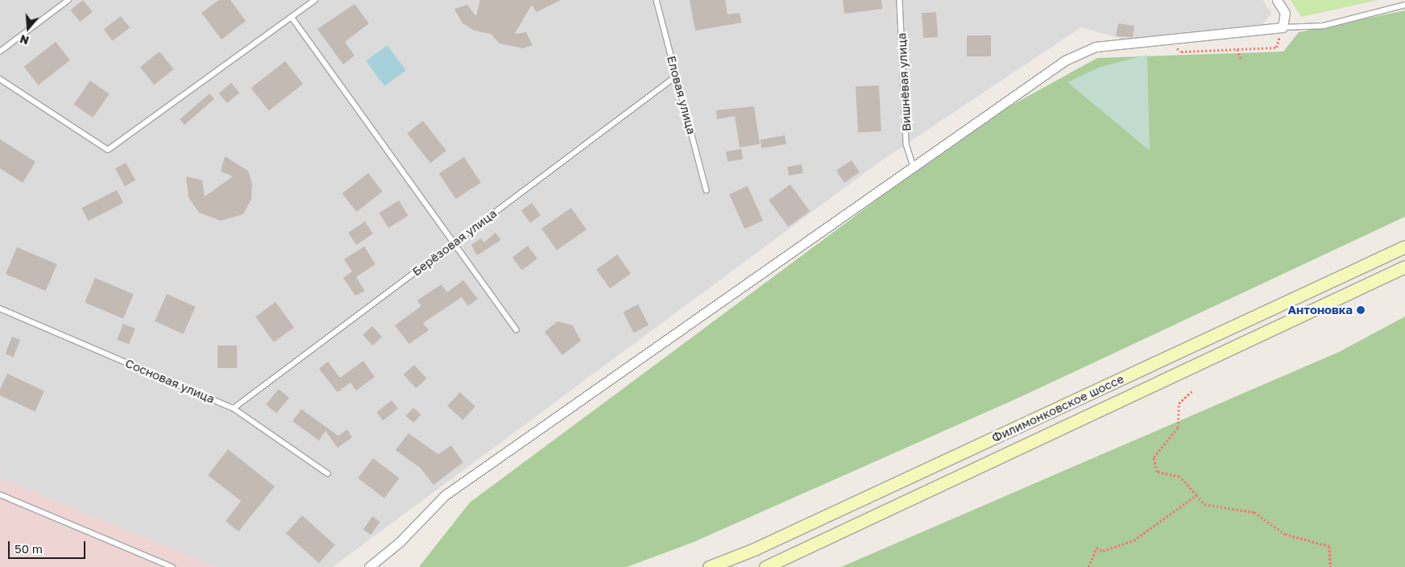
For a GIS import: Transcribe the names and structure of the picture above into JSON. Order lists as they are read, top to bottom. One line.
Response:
{"streets":{"main road":["Филимонковское шоссе"],"lane":["Вишнёвая улица","Еловая улица","Берёзовая улица","Сосновая улица"]},"crossings":[["Еловая улица","Берёзовая улица"],["Берёзовая улица","Сосновая улица"]],"places":["Антоновка"],"scale_bar":"50 m","north":"bottom"}
